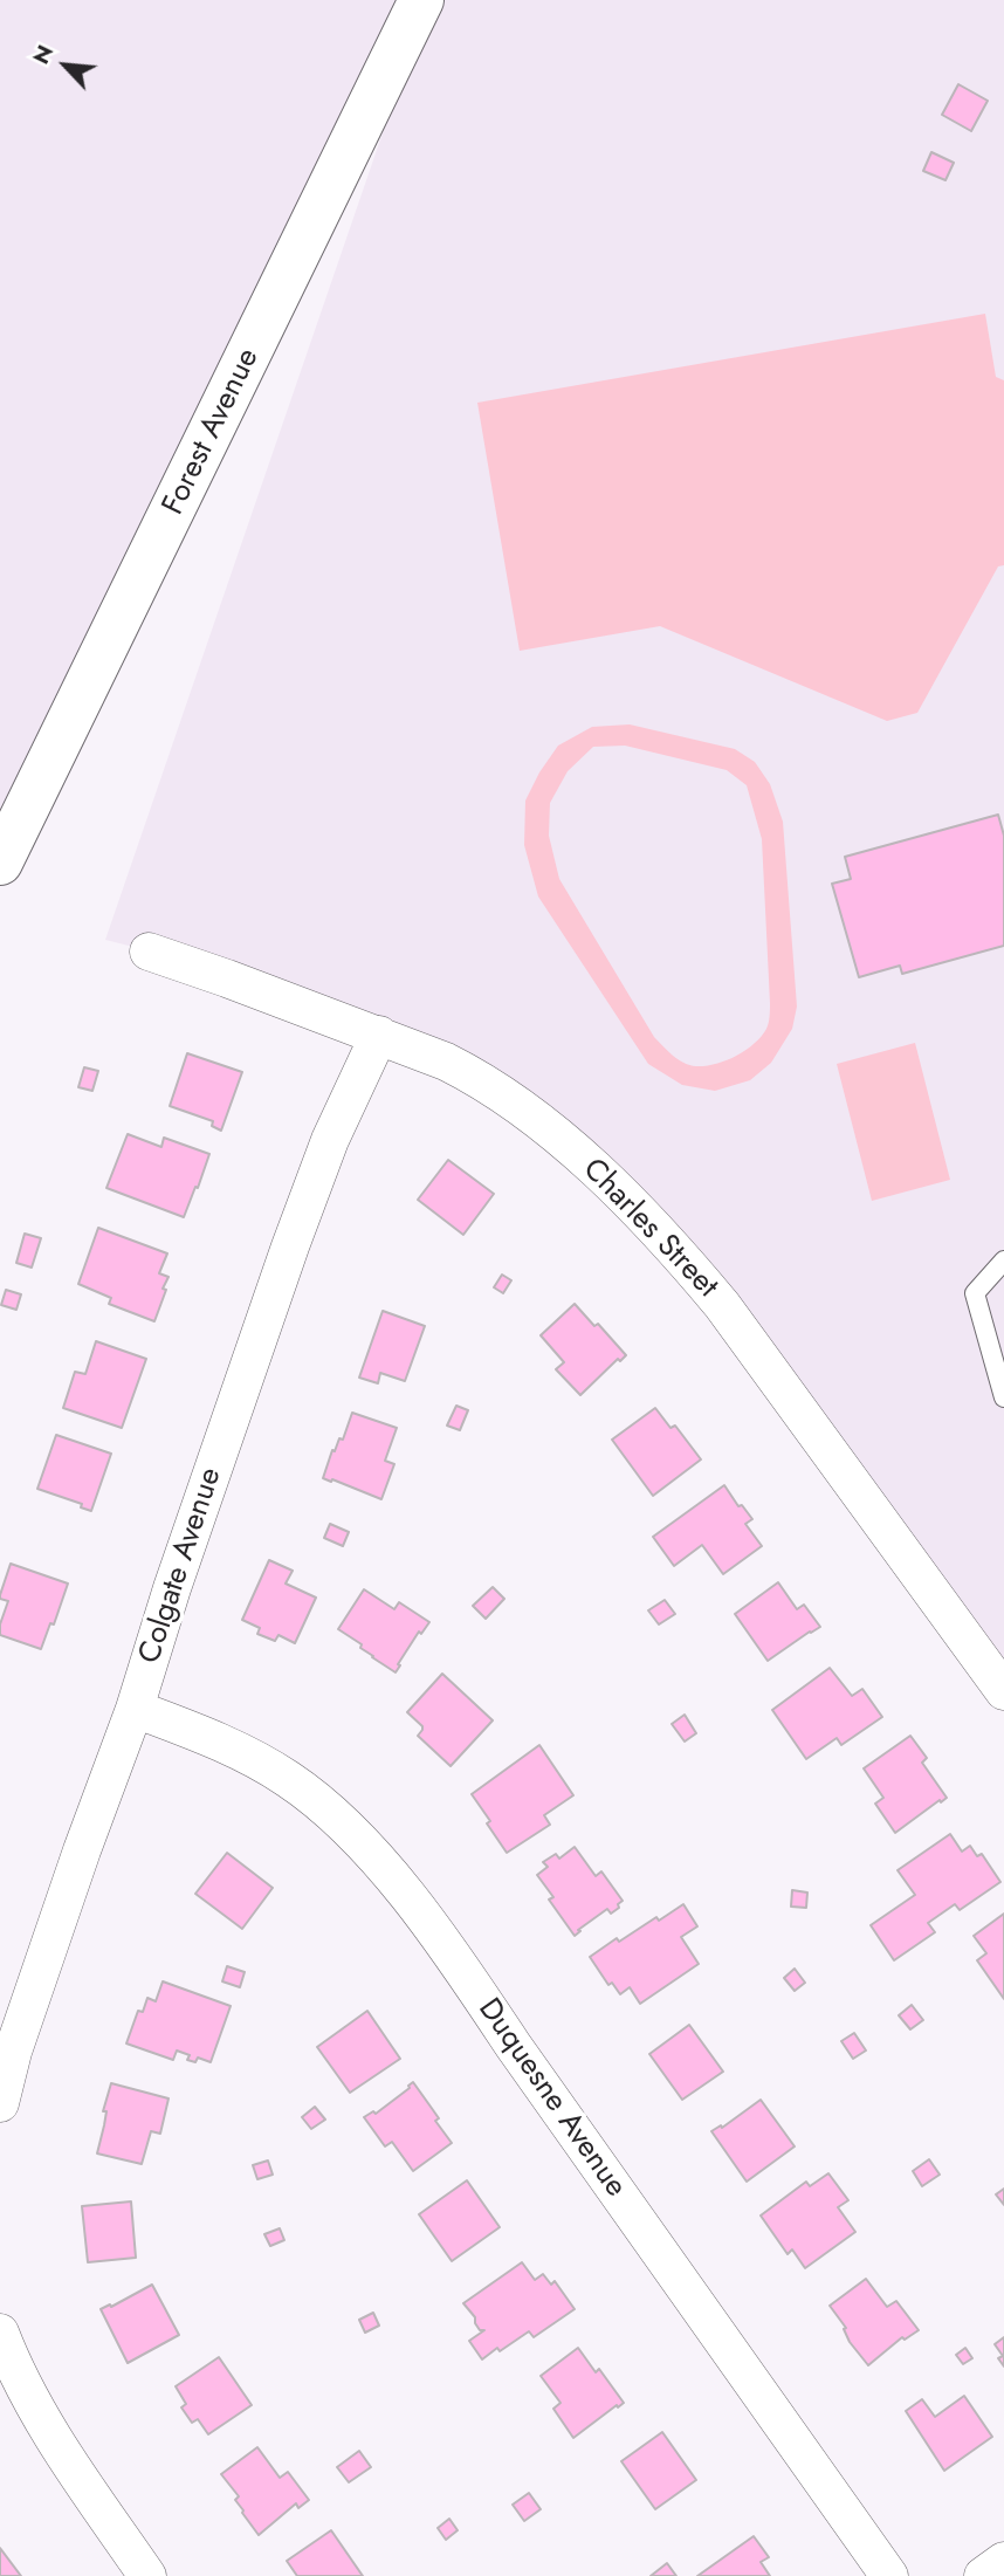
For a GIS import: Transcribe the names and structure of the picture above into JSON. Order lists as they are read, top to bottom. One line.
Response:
{"streets":{"main road":["Forest Avenue"],"street":["Charles Street","Colgate Avenue","Duquesne Avenue"]},"crossings":[["Charles Street","Colgate Avenue"],["Colgate Avenue","Duquesne Avenue"]],"north":"top left"}
